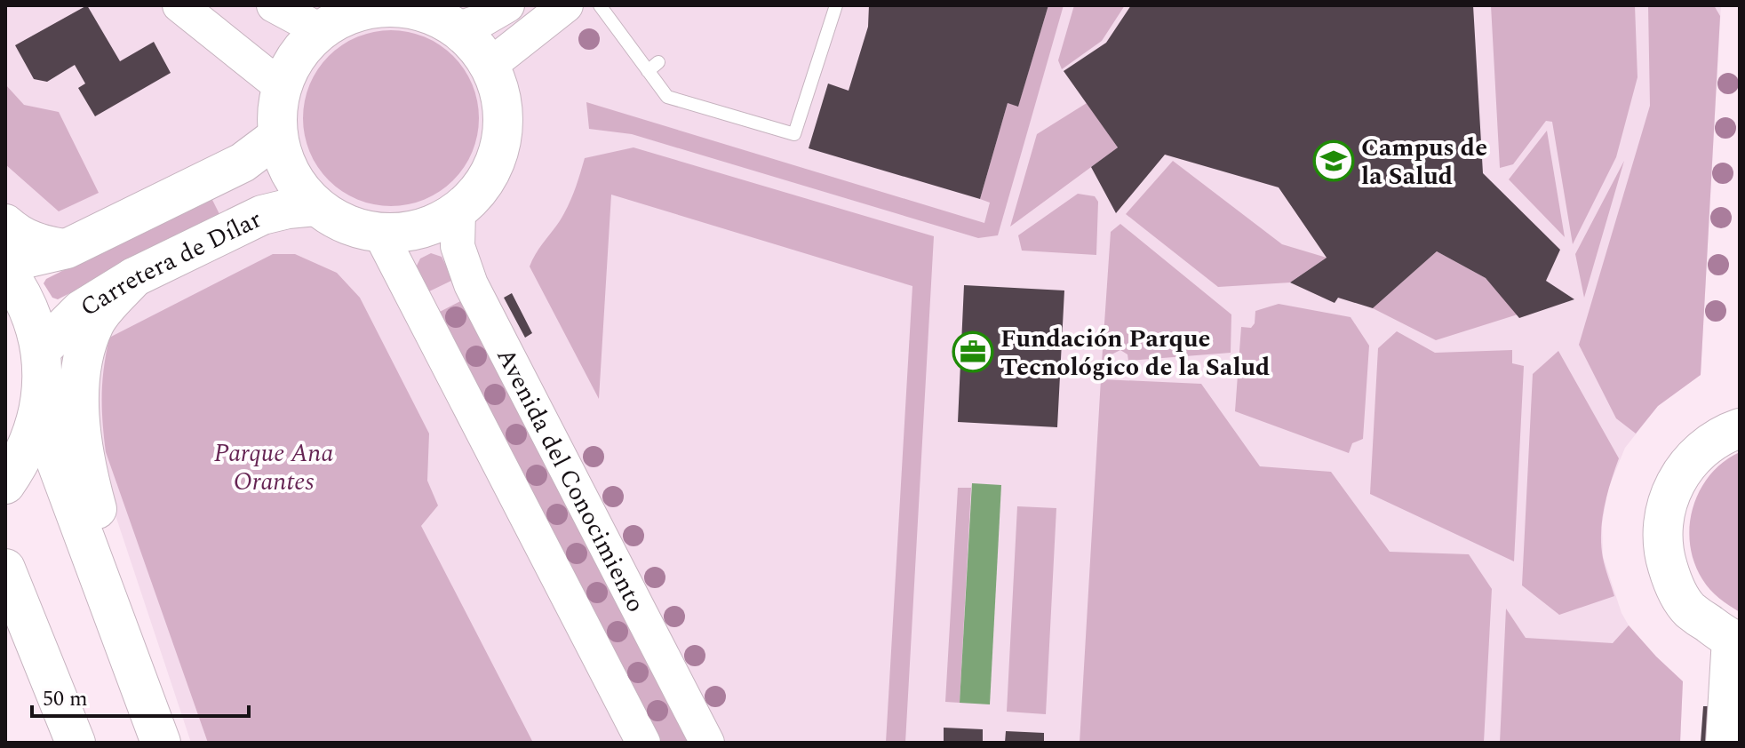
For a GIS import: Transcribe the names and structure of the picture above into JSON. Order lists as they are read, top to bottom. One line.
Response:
{"streets":{"main road":["Carretera de Dílar","Avenida del Conocimiento"]},"crossings":[["Carretera de Dílar","Avenida del Conocimiento"]],"parks":["Parque Ana Orantes"],"places":{"school or university":["Campus de la Salud"],"office":["Fundación Parque Tecnológico de la Salud"]},"scale_bar":"50 m"}
